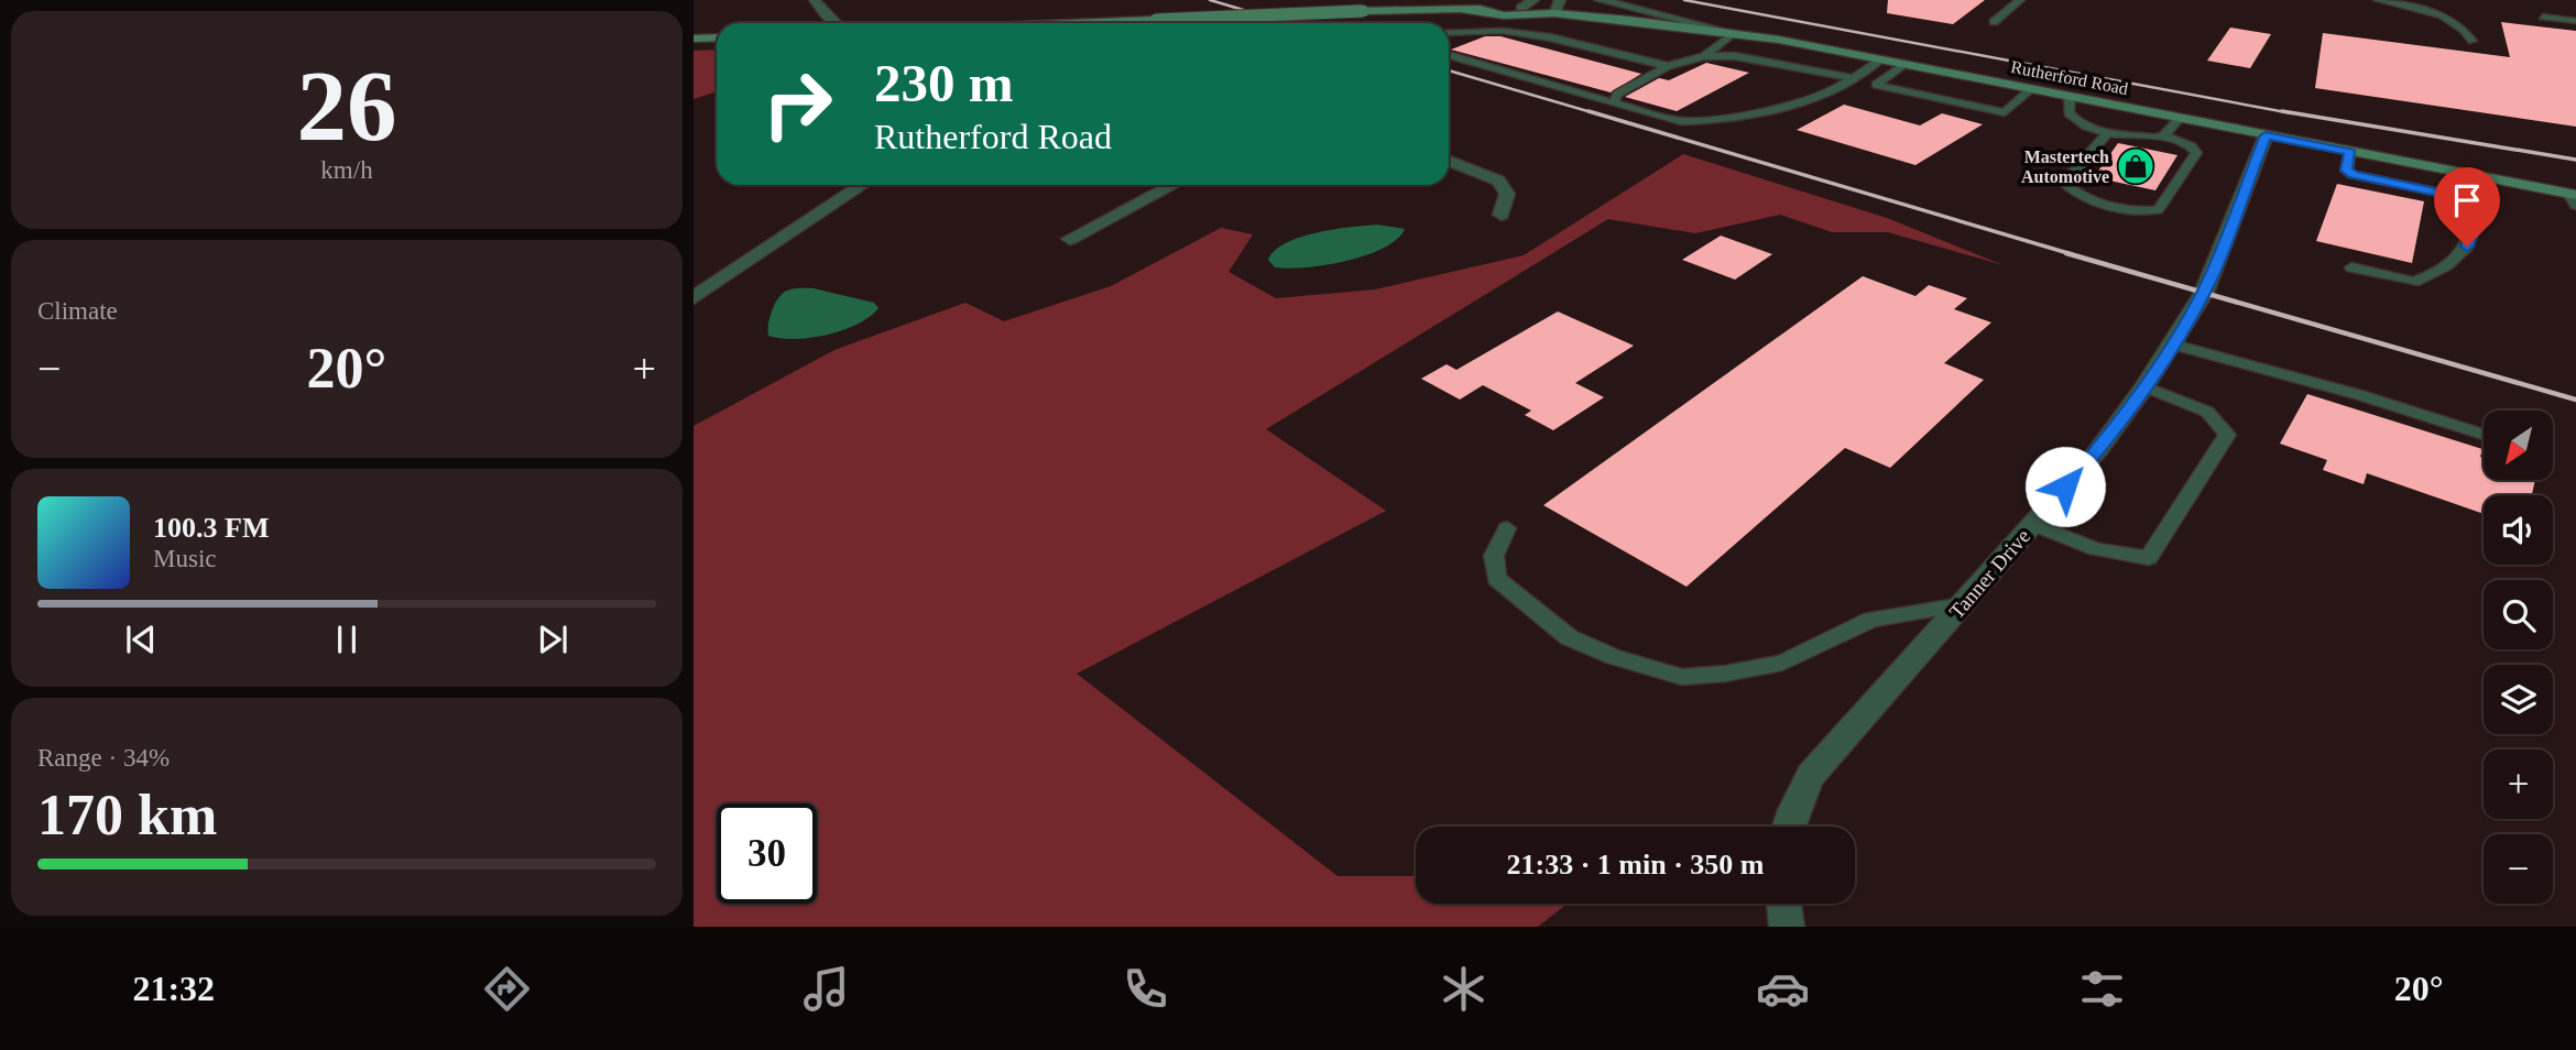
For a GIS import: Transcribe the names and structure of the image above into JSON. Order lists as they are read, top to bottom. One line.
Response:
{"streets":{"street":["Rutherford Road","Tanner Drive"]},"crossings":[["Rutherford Road","Tanner Drive"]],"places":{"shop":["Mastertech Automotive"]},"north":"bottom left","page":{"tile":[["26","km/h"],"Climate",["Range · 34%","170 km"]],"turn":["230 m","Rutherford Road"],"heat":["−","20°","+"],"map_buttons":["+","−"],"song":["100.3 FM","Music"],"limit":"30","trip":"21:33 · 1 min · 350 m","tabs":["21:32","20°"]}}
